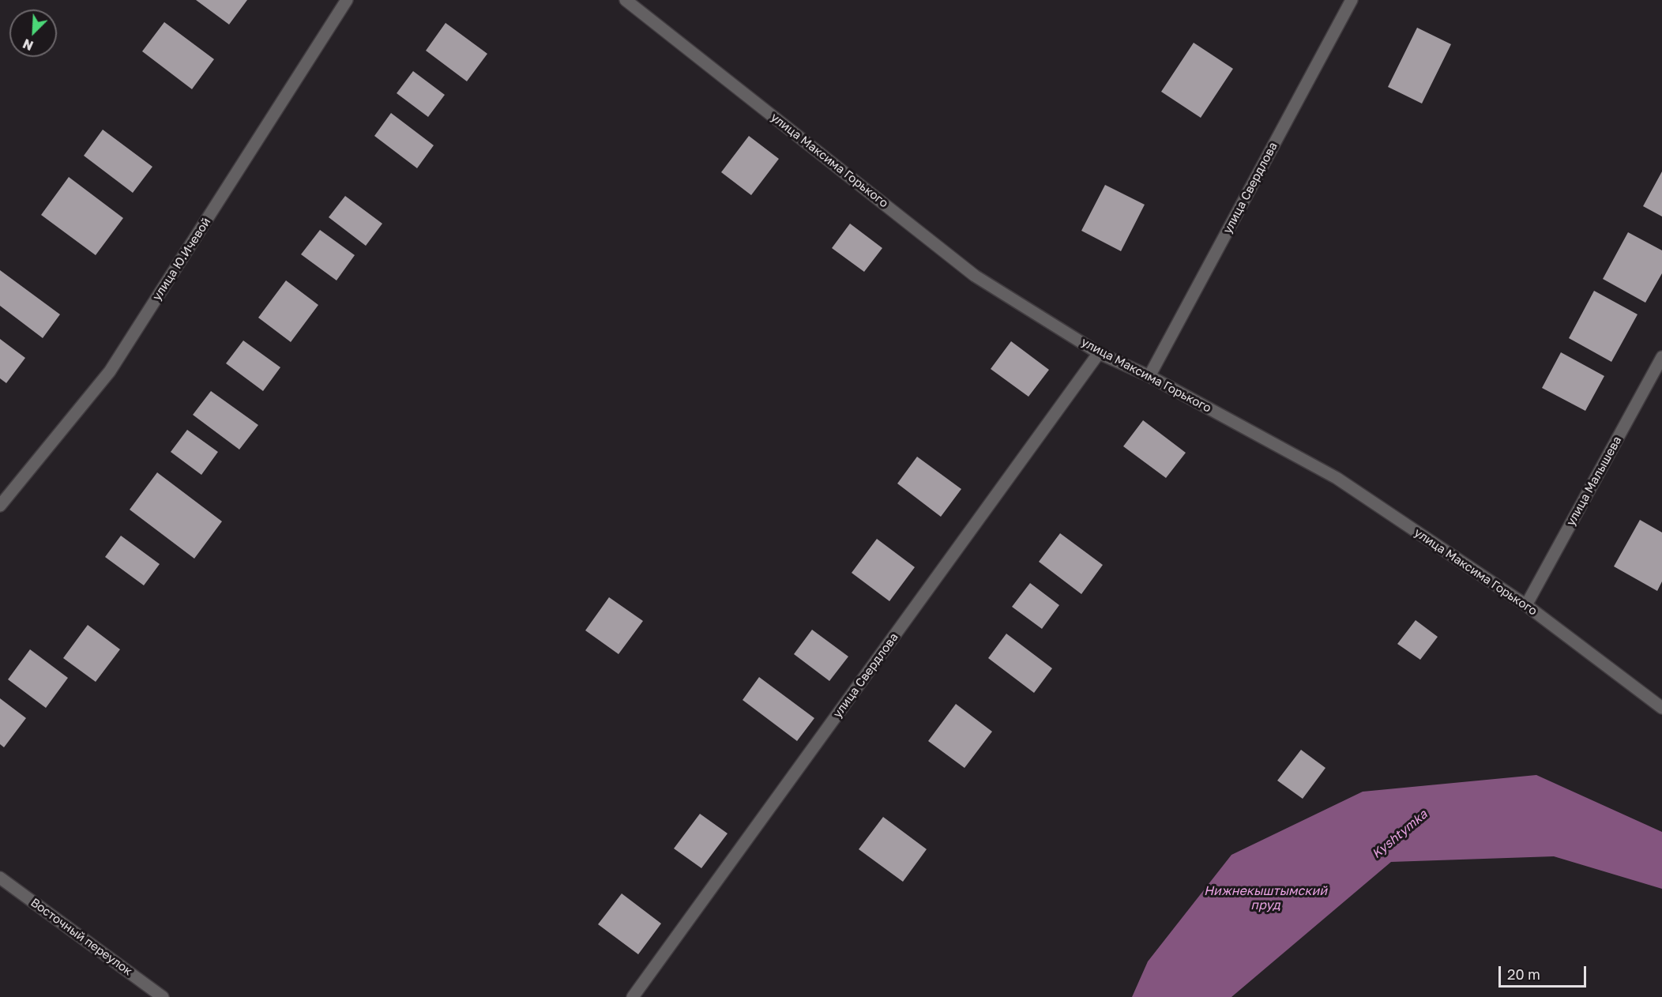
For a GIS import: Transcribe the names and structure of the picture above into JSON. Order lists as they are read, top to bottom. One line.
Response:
{"streets":{"street":["улица Максима Горького","улица Свердлова","улица Ю.Ичевой","улица Малышева","Восточный переулок"]},"crossings":[["улица Максима Горького","улица Свердлова"],["улица Максима Горького","улица Малышева"]],"water":["Kyshtymka","Нижнекыштымский пруд"],"scale_bar":"20 m","north":"bottom left"}
